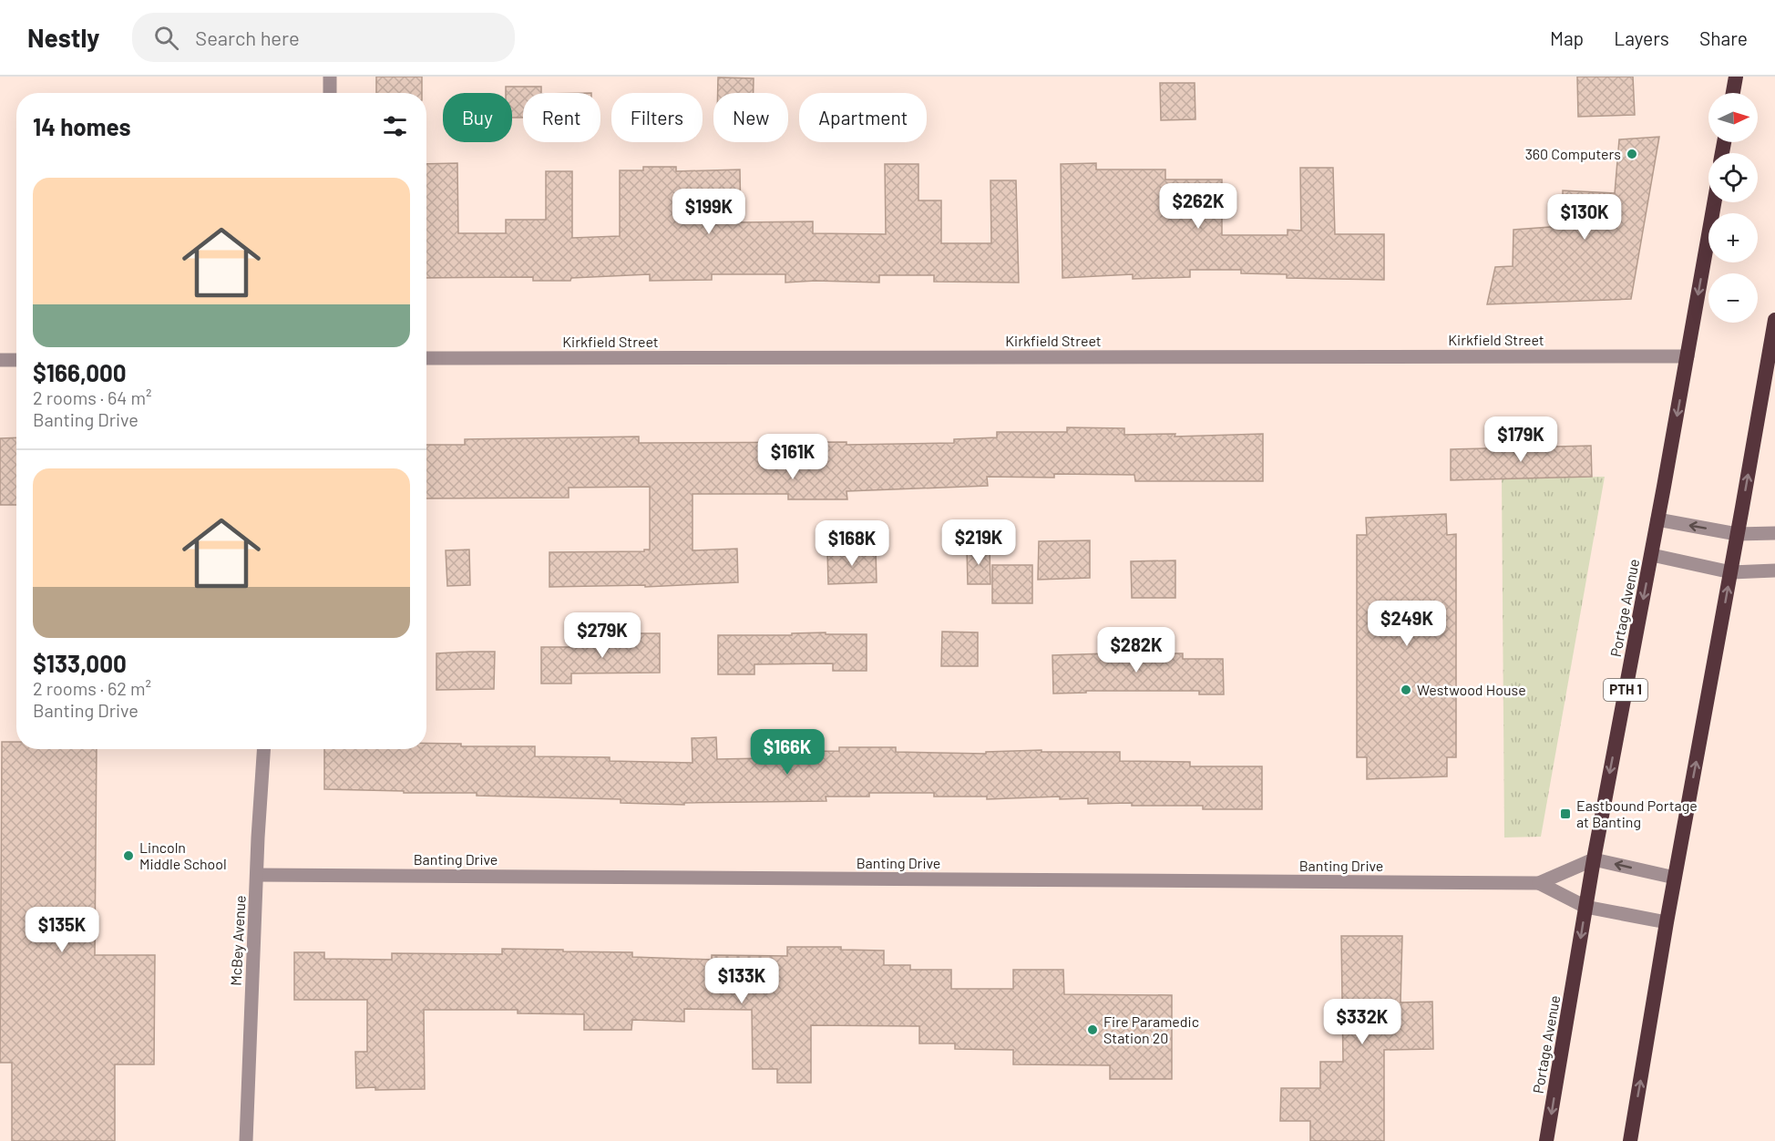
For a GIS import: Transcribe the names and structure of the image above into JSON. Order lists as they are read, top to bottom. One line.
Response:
{"streets":{"highway":["Portage Avenue","PTH 1"],"street":["Kirkfield Street","Banting Drive","McBey Avenue"]},"crossings":[["Kirkfield Street","Portage Avenue"],["Portage Avenue","Banting Drive"],["Banting Drive","McBey Avenue"]],"places":{"other":["360 Computers","Westwood House","Lincoln Middle School","Fire Paramedic Station 20"],"transit":["Eastbound Portage at Banting"]},"north":"right","page":{"header":"Nestly","search":"Search here","nav":["Map","Layers","Share"],"map_buttons":["+","−"],"chip":["Buy","Rent","Filters","New","Apartment"],"heading":"14 homes","list":[{"name":"$166,000","note":"2 rooms · 64 m² · Banting Drive"},{"name":"$133,000","note":"2 rooms · 62 m² · Banting Drive"}],"price":["$262K","$199K","$130K","$179K","$161K","$219K","$168K","$249K","$279K","$282K","$166K","$135K","$133K","$332K"]}}
